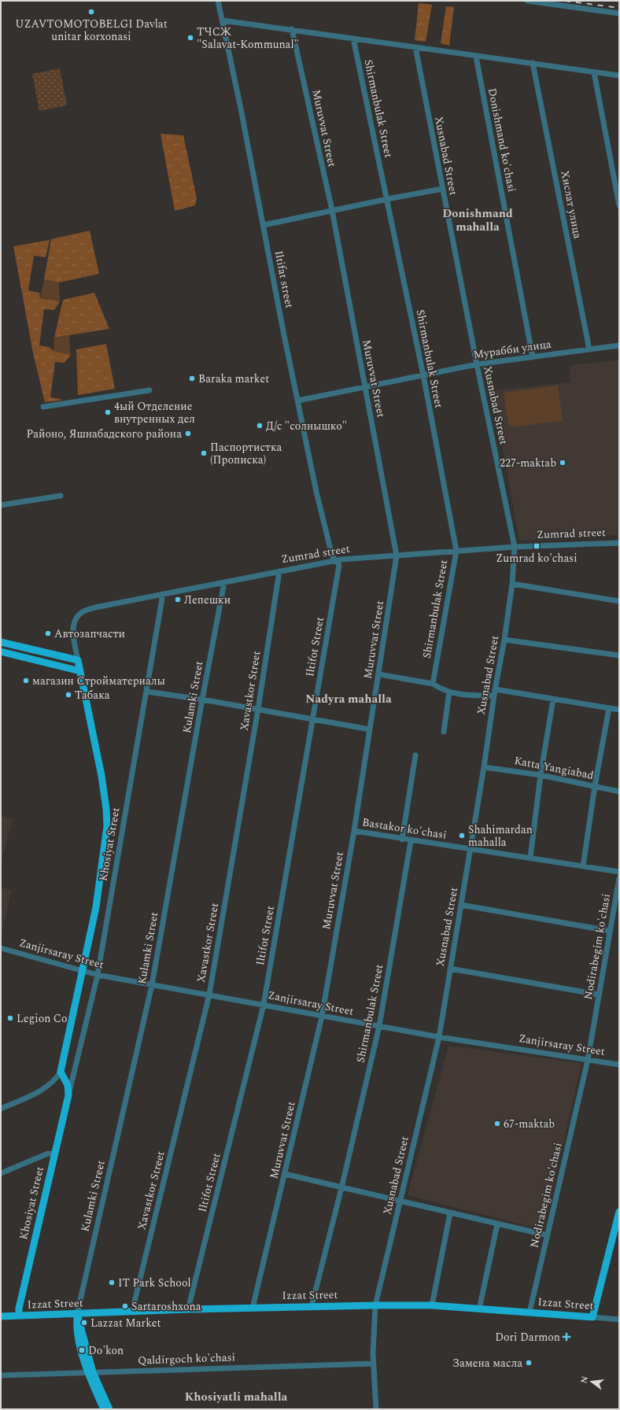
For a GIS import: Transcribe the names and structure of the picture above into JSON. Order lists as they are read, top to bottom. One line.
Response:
{"streets":{"main road":["Zumrad street","Khosiyat Street","Izzat Street"],"street":["Shirmаnbulak Street","Muruvvat Street","Donishmand ko'chasi","Xusnabad Street","Хислат улица","Iltifаt street","Мурабби улица","Iltifot Street","Xavastkor Street","Kulamki Street","Katta Yangiabad","Bastakor ko'chasi","Nodirabegim ko'chasi","Zanjirsaray Street","Shirmanbulak Street","Qaldirgoch ko'chasi"]},"crossings":[["Shirmаnbulak Street","Мурабби улица"],["Shirmаnbulak Street","Zumrad street"],["Muruvvat Street","Мурабби улица"],["Muruvvat Street","Zumrad street"],["Muruvvat Street","Bastakor ko'chasi"],["Muruvvat Street","Zanjirsaray Street"],["Muruvvat Street","Izzat Street"],["Donishmand ko'chasi","Мурабби улица"],["Xusnabad Street","Мурабби улица"],["Xusnabad Street","Zumrad street"],["Xusnabad Street","Katta Yangiabad"],["Xusnabad Street","Bastakor ko'chasi"],["Xusnabad Street","Zanjirsaray Street"],["Xusnabad Street","Izzat Street"],["Xusnabad Street","Qaldirgoch ko'chasi"],["Хислат улица","Мурабби улица"],["Iltifаt street","Мурабби улица"],["Iltifаt street","Zumrad street"],["Iltifаt street","Iltifot Street"],["Zumrad street","Iltifot Street"],["Zumrad street","Xavastkor Street"],["Zumrad street","Kulamki Street"],["Zumrad street","Khosiyat Street"],["Iltifot Street","Zanjirsaray Street"],["Iltifot Street","Izzat Street"],["Xavastkor Street","Zanjirsaray Street"],["Xavastkor Street","Izzat Street"],["Kulamki Street","Zanjirsaray Street"],["Kulamki Street","Izzat Street"],["Bastakor ko'chasi","Shirmanbulak Street"],["Khosiyat Street","Zanjirsaray Street"],["Khosiyat Street","Izzat Street"],["Nodirabegim ko'chasi","Zanjirsaray Street"],["Nodirabegim ko'chasi","Izzat Street"],["Zanjirsaray Street","Shirmanbulak Street"],["Shirmanbulak Street","Izzat Street"]],"districts":["Donishmand mahalla","Nadyra mahalla","Khosiyatli mahalla"],"places":{"other":["UZAVTOMOTOBELGI Davlat unitar korxonasi","ТЧСЖ \"Salavat-Kommunal\"","Baraka market","4ый Отделение внутренных дел","Д/с \"солнышко\"","Районо, Яшнабадского района","Паспортистка (Прописка)","227-maktab","Лепешки","Автозапчасти","магазин Стройматериалы","Табака","Shahimardan mahalla","Legion Co","67-maktab","IT Park School","Sartaroshxona","Lazzat Market","Замена масла"],"transit":["Zumrad ko'chasi","Do'kon"],"health":["Dori Darmon"]},"north":"left"}
